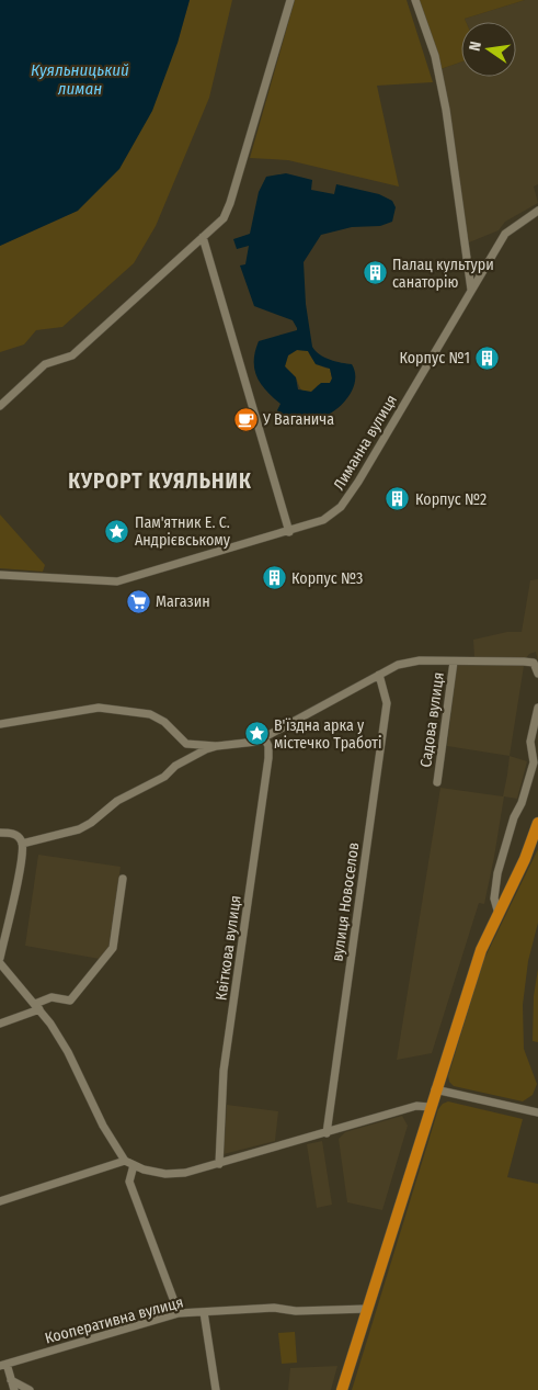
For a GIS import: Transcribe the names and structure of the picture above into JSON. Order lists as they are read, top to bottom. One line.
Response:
{"streets":{"street":["Лиманна вулиця","Садова вулиця","вулиця Новоселов","Квіткова вулиця","Кооперативна вулиця"]},"districts":["КУРОРТ КУЯЛЬНИК"],"water":["Куяльницький лиман"],"places":{"building":["Палац культури санаторію","Корпус №1","Корпус №2","Корпус №3"],"cafe":["У Ваганича"],"place":["Пам'ятник Е. С. Андрієвському","В'їздна арка у містечко Тработі"],"supermarket":["Магазин"]},"north":"left"}
